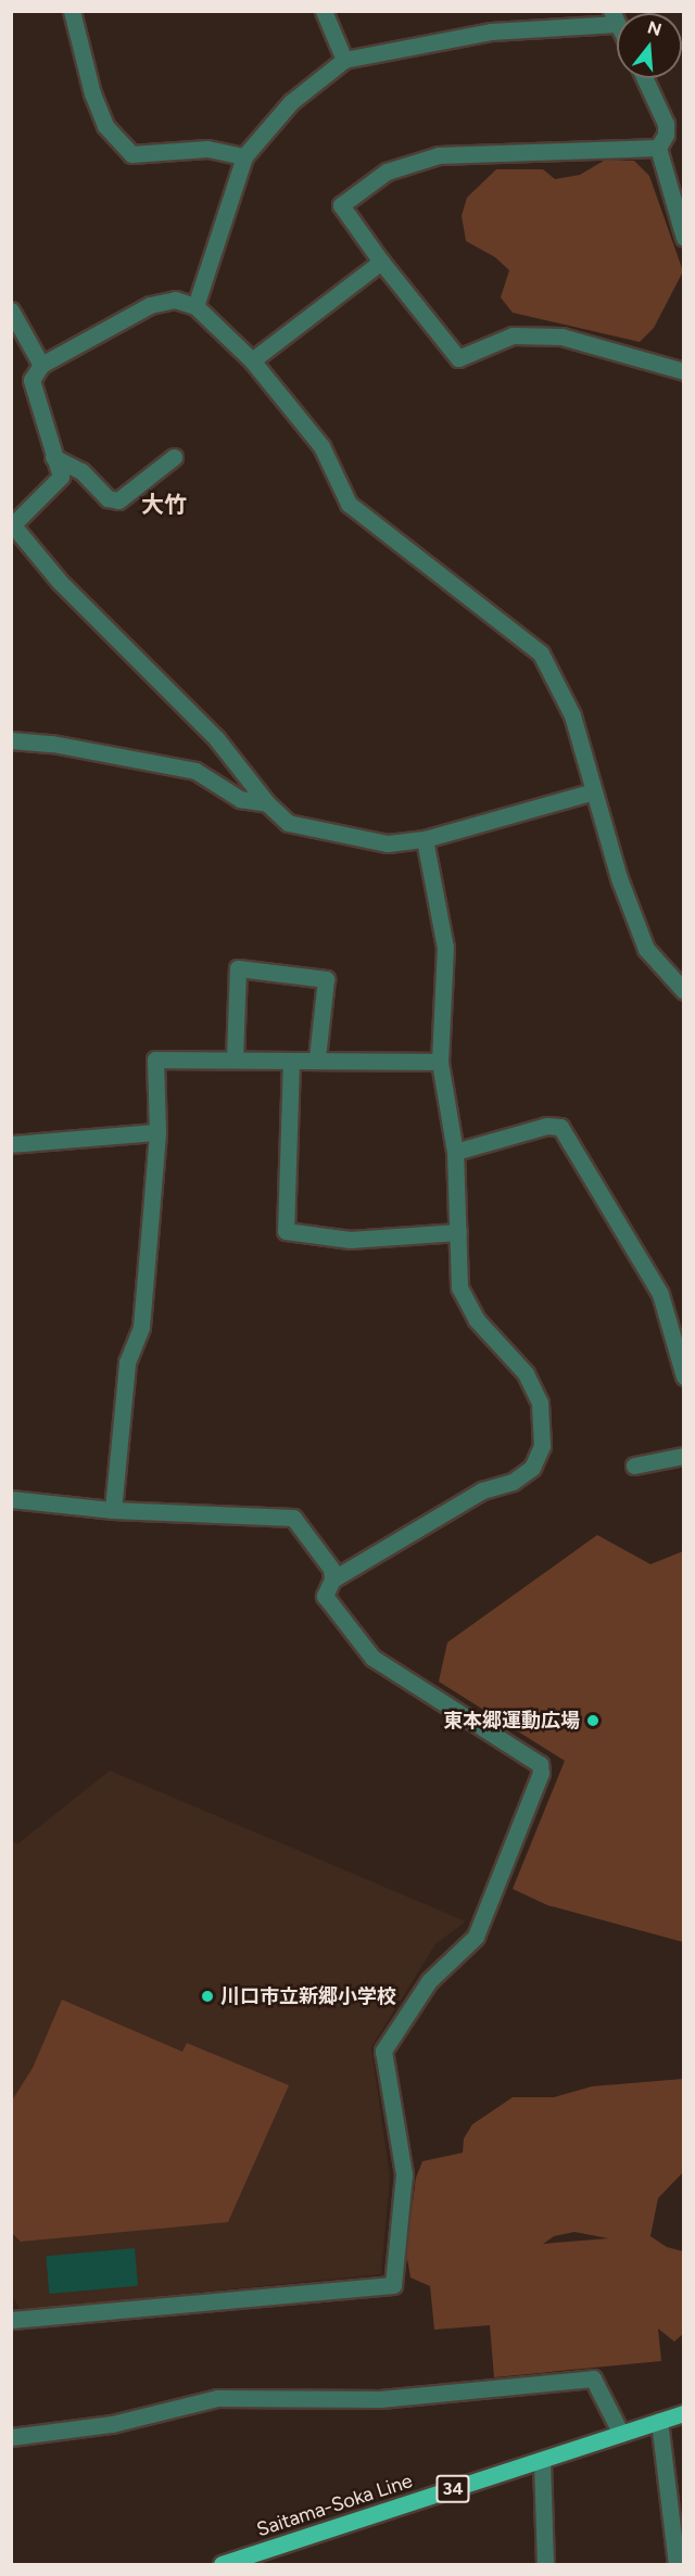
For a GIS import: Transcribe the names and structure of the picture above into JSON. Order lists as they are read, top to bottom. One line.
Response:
{"streets":{"main road":["34","Saitama-Soka Line"]},"districts":["大竹"],"places":["東本郷運動広場","川口市立新郷小学校"],"north":"top"}
